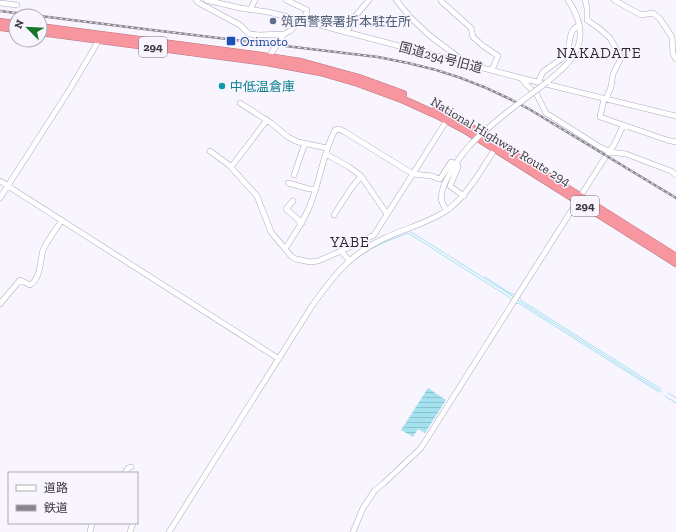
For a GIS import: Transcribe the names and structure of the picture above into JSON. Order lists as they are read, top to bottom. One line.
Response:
{"streets":{"highway":["294","National Highway Route 294"],"street":["国道294号旧道"]},"districts":["NAKADATE","YABE"],"places":{"other":["筑西警察署折本駐在所","中低温倉庫"],"transit":["Orimoto"]},"legend":["道路","鉄道"],"north":"top left"}
